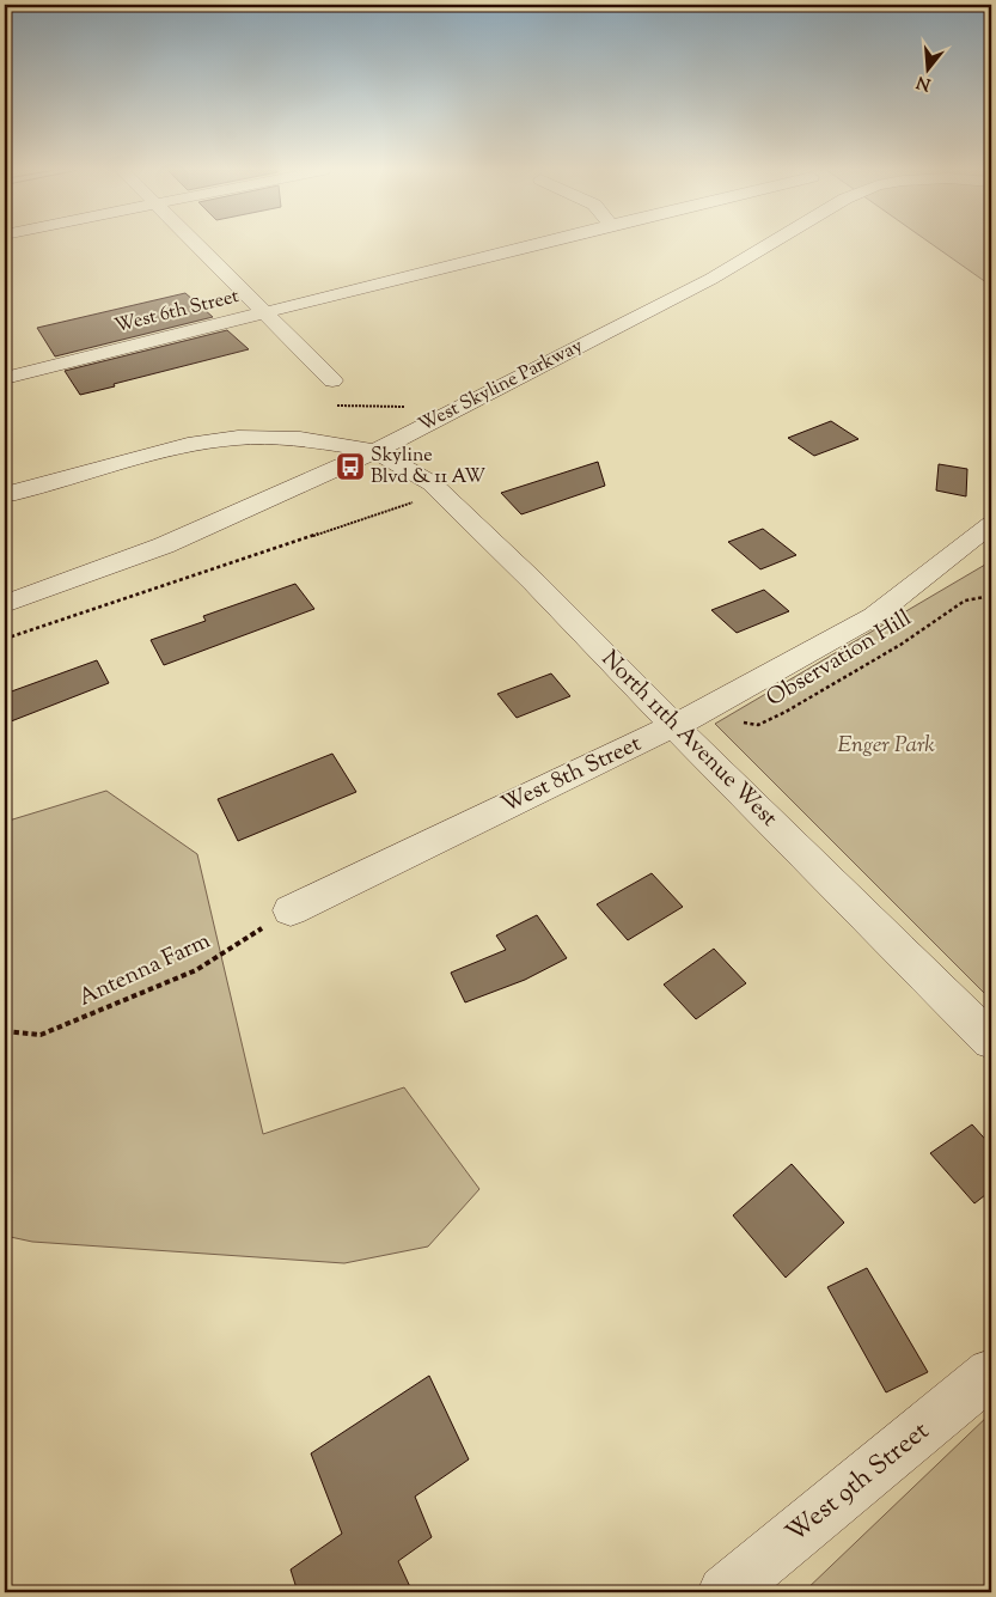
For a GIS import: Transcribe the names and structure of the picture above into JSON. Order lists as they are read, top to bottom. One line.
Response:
{"streets":{"street":["West 6th Street","West Skyline Parkway","North 11th Avenue West","West 8th Street","West 9th Street"],"path":["Observation Hill","Antenna Farm"]},"crossings":[["West Skyline Parkway","North 11th Avenue West"],["Observation Hill","North 11th Avenue West"],["Observation Hill","West 8th Street"],["North 11th Avenue West","West 8th Street"],["West 8th Street","Antenna Farm"]],"parks":["Enger Park"],"places":{"bus stop":["Skyline Blvd & 11 AW"]},"north":"bottom"}
